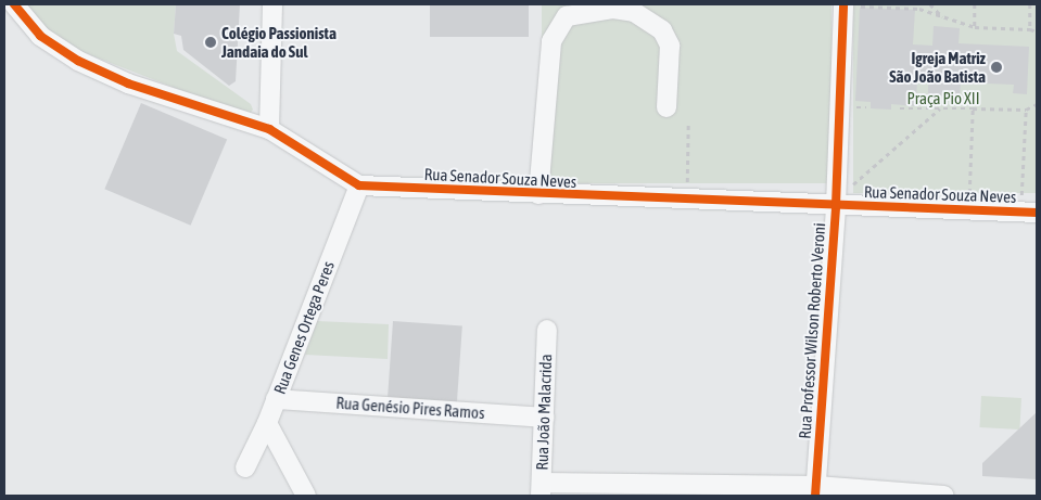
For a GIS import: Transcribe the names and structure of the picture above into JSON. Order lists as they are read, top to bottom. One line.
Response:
{"streets":{"street":["Rua Senador Souza Neves","Rua Genes Ortega Peres","Rua Professor Wilson Roberto Veroni","Rua Genésio Pires Ramos","Rua João Malacrida"]},"crossings":[["Rua Senador Souza Neves","Rua Genes Ortega Peres"],["Rua Senador Souza Neves","Rua Professor Wilson Roberto Veroni"],["Rua Genes Ortega Peres","Rua Genésio Pires Ramos"],["Rua Genésio Pires Ramos","Rua João Malacrida"]],"parks":["Praça Pio XII"],"places":["Colégio Passionista Jandaia do Sul","Igreja Matriz São João Batista"]}
